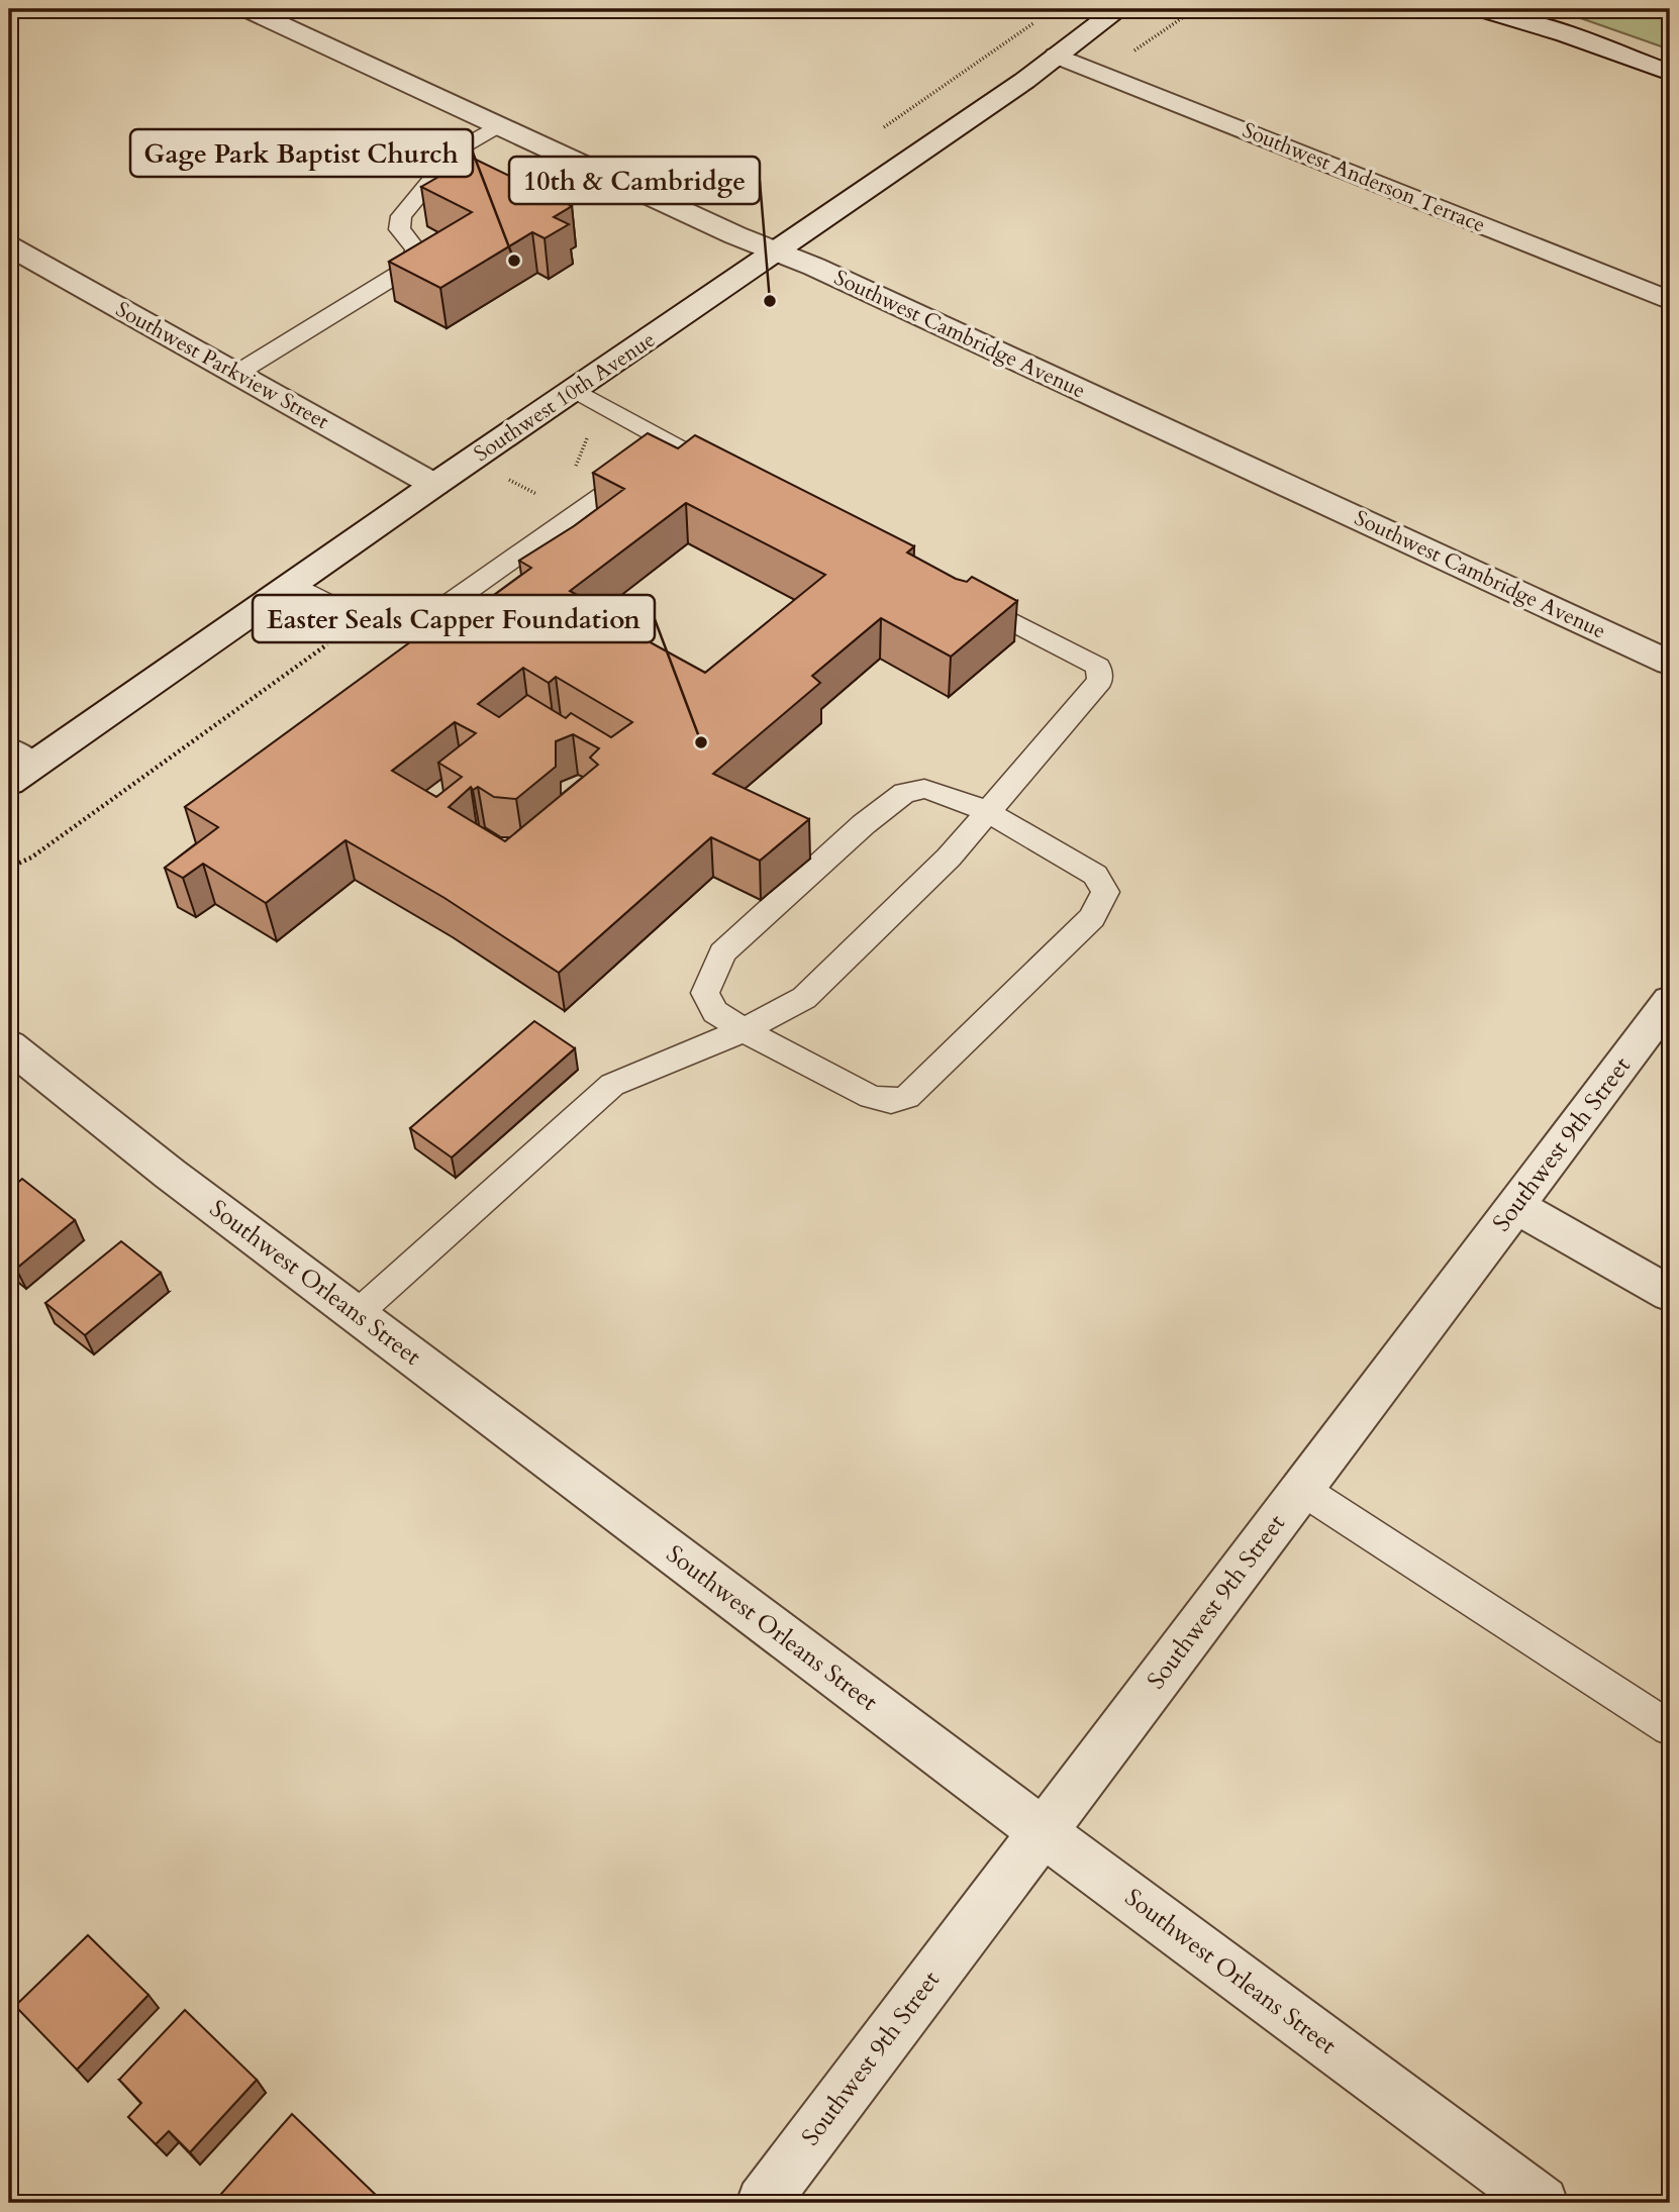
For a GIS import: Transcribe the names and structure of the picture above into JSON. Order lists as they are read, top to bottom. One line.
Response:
{"streets":{"street":["Southwest Anderson Terrace","Southwest Cambridge Avenue","Southwest Parkview Street","Southwest 10th Avenue","Southwest 9th Street","Southwest Orleans Street"]},"crossings":[["Southwest Anderson Terrace","Southwest 10th Avenue"],["Southwest Cambridge Avenue","Southwest 10th Avenue"],["Southwest Parkview Street","Southwest 10th Avenue"],["Southwest 9th Street","Southwest Orleans Street"]],"places":["Gage Park Baptist Church","10th & Cambridge","Easter Seals Capper Foundation"]}
